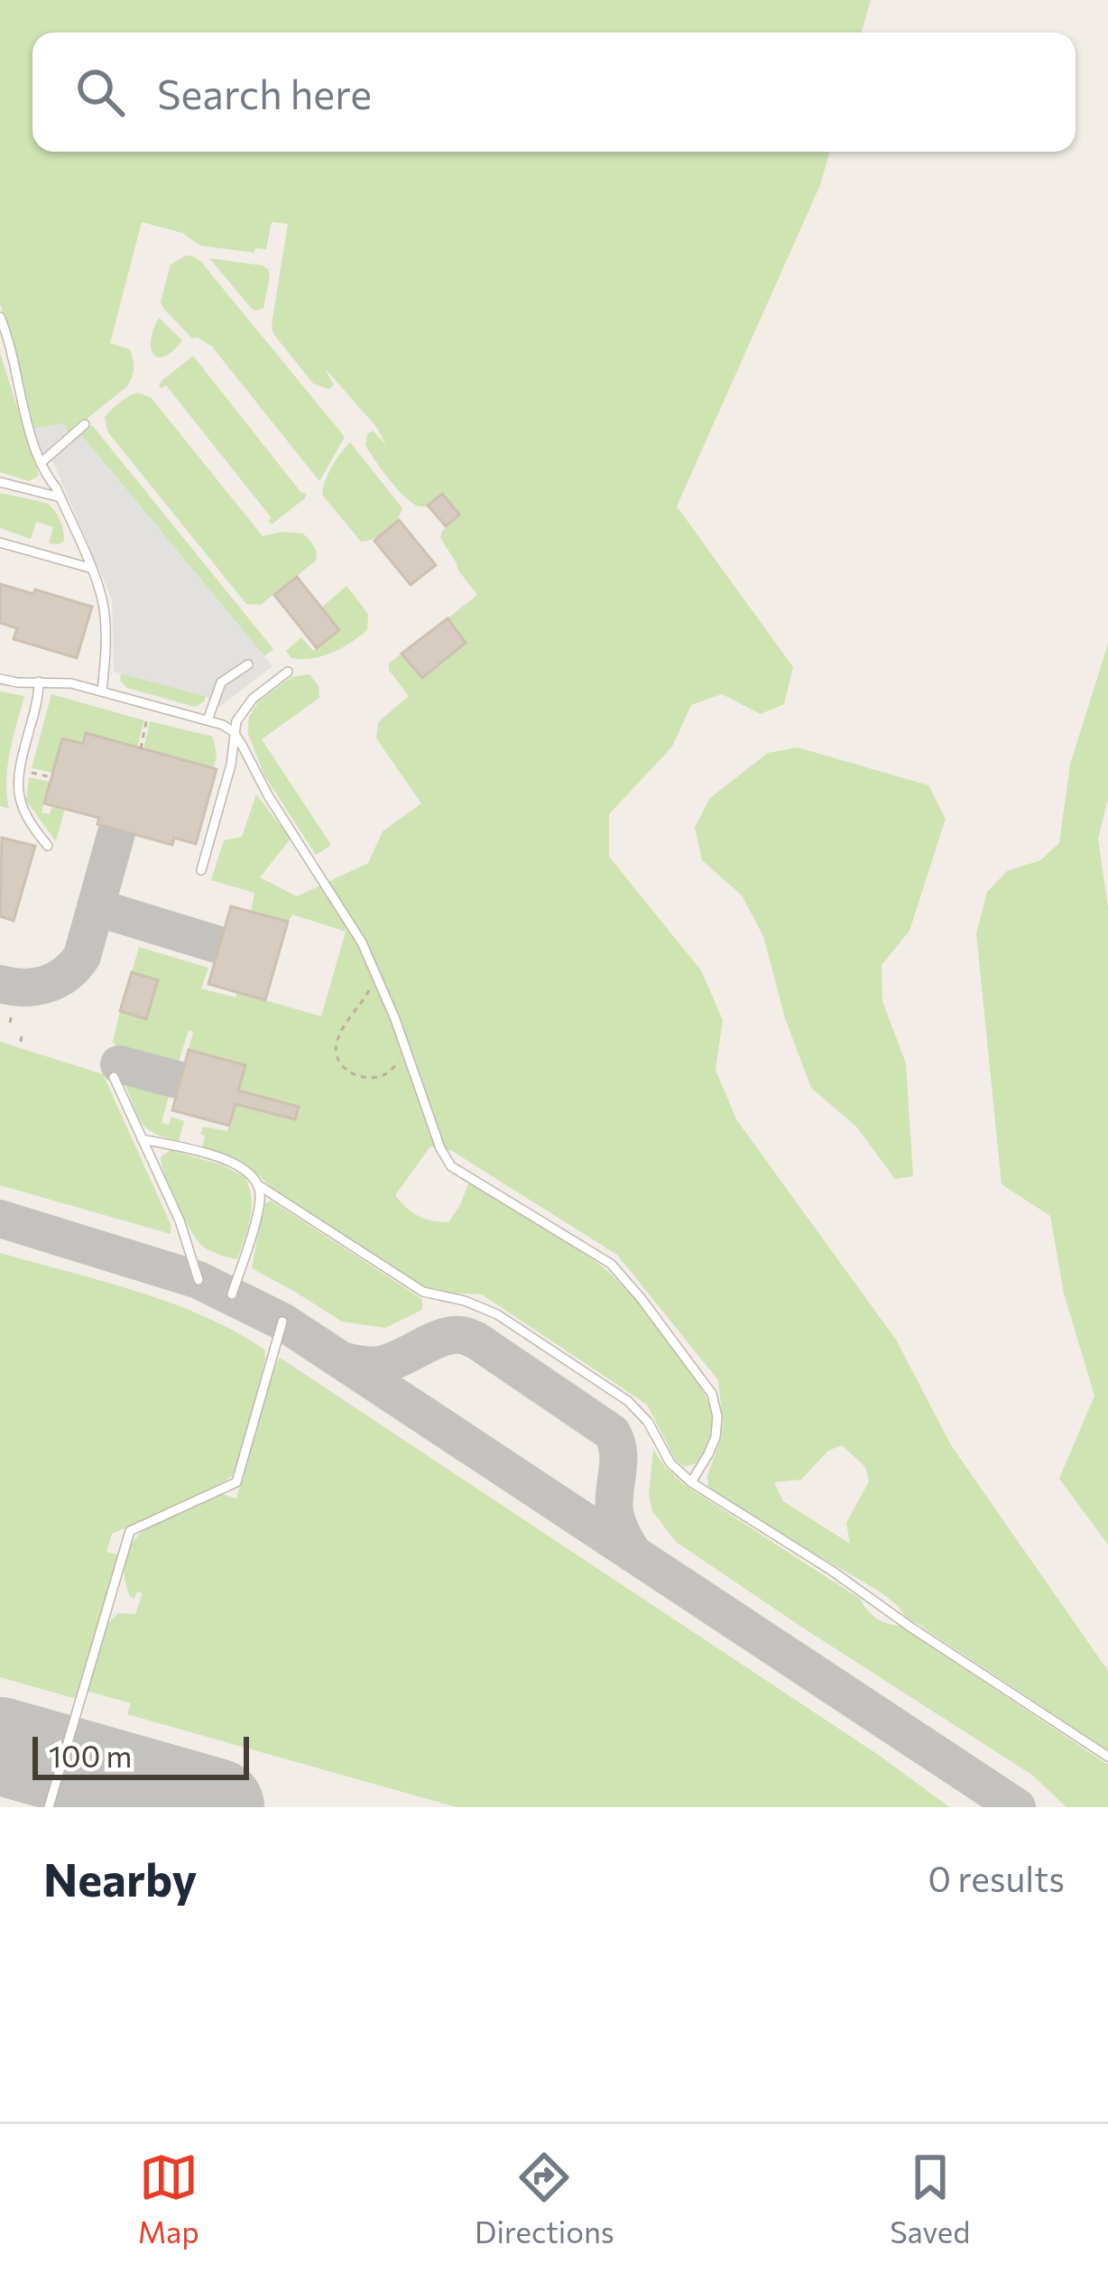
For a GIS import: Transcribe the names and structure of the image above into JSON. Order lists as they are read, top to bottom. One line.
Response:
{"scale_bar":"100 m","page":{"search":"Search here","scale":"100 m","heading":["Nearby","0 results"],"nav":["Map","Directions","Saved"]}}
